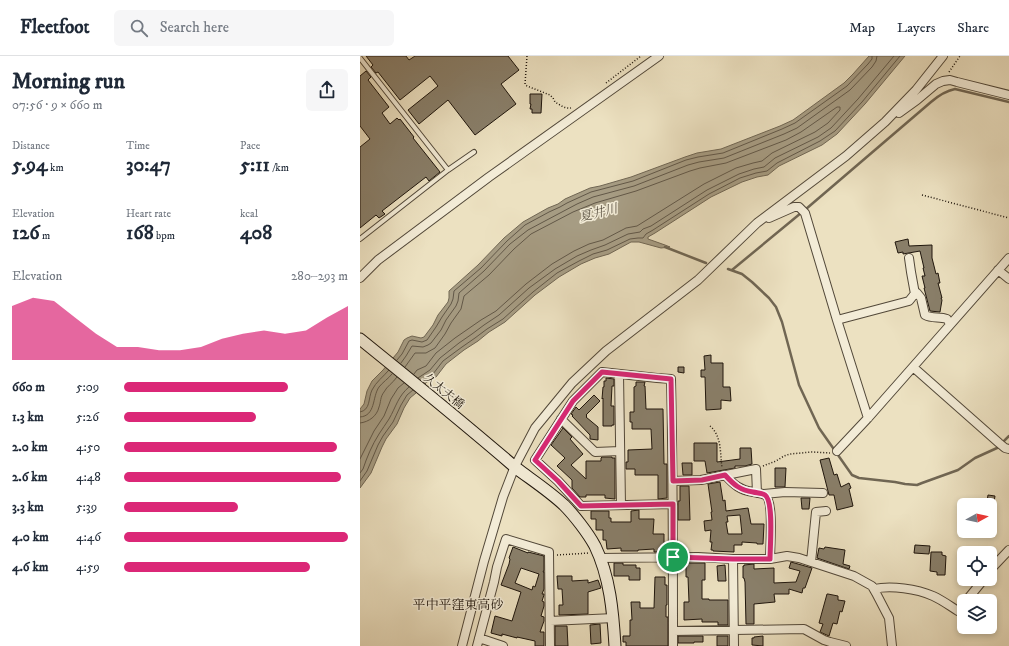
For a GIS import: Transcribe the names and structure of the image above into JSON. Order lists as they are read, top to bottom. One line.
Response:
{"streets":{"street":["久太夫橋"]},"districts":["平中平窪東高砂"],"water":["夏井川"],"north":"right","page":{"header":"Fleetfoot","search":"Search here","nav":["Map","Layers","Share"],"heading":["Morning run","07:56 · 9 × 660 m"],"stats":[["Distance","5.94 km"],["Time","30:47"],["Pace","5:11 /km"],["Elevation","126 m"],["Heart rate","168 bpm"],["kcal","408"]],"chart":["Elevation","280–293 m"],"list":[{"name":"660 m","note":"5:09"},{"name":"1.3 km","note":"5:26"},{"name":"2.0 km","note":"4:50"},{"name":"2.6 km","note":"4:48"},{"name":"3.3 km","note":"5:39"},{"name":"4.0 km","note":"4:46"},{"name":"4.6 km","note":"4:59"}]}}
